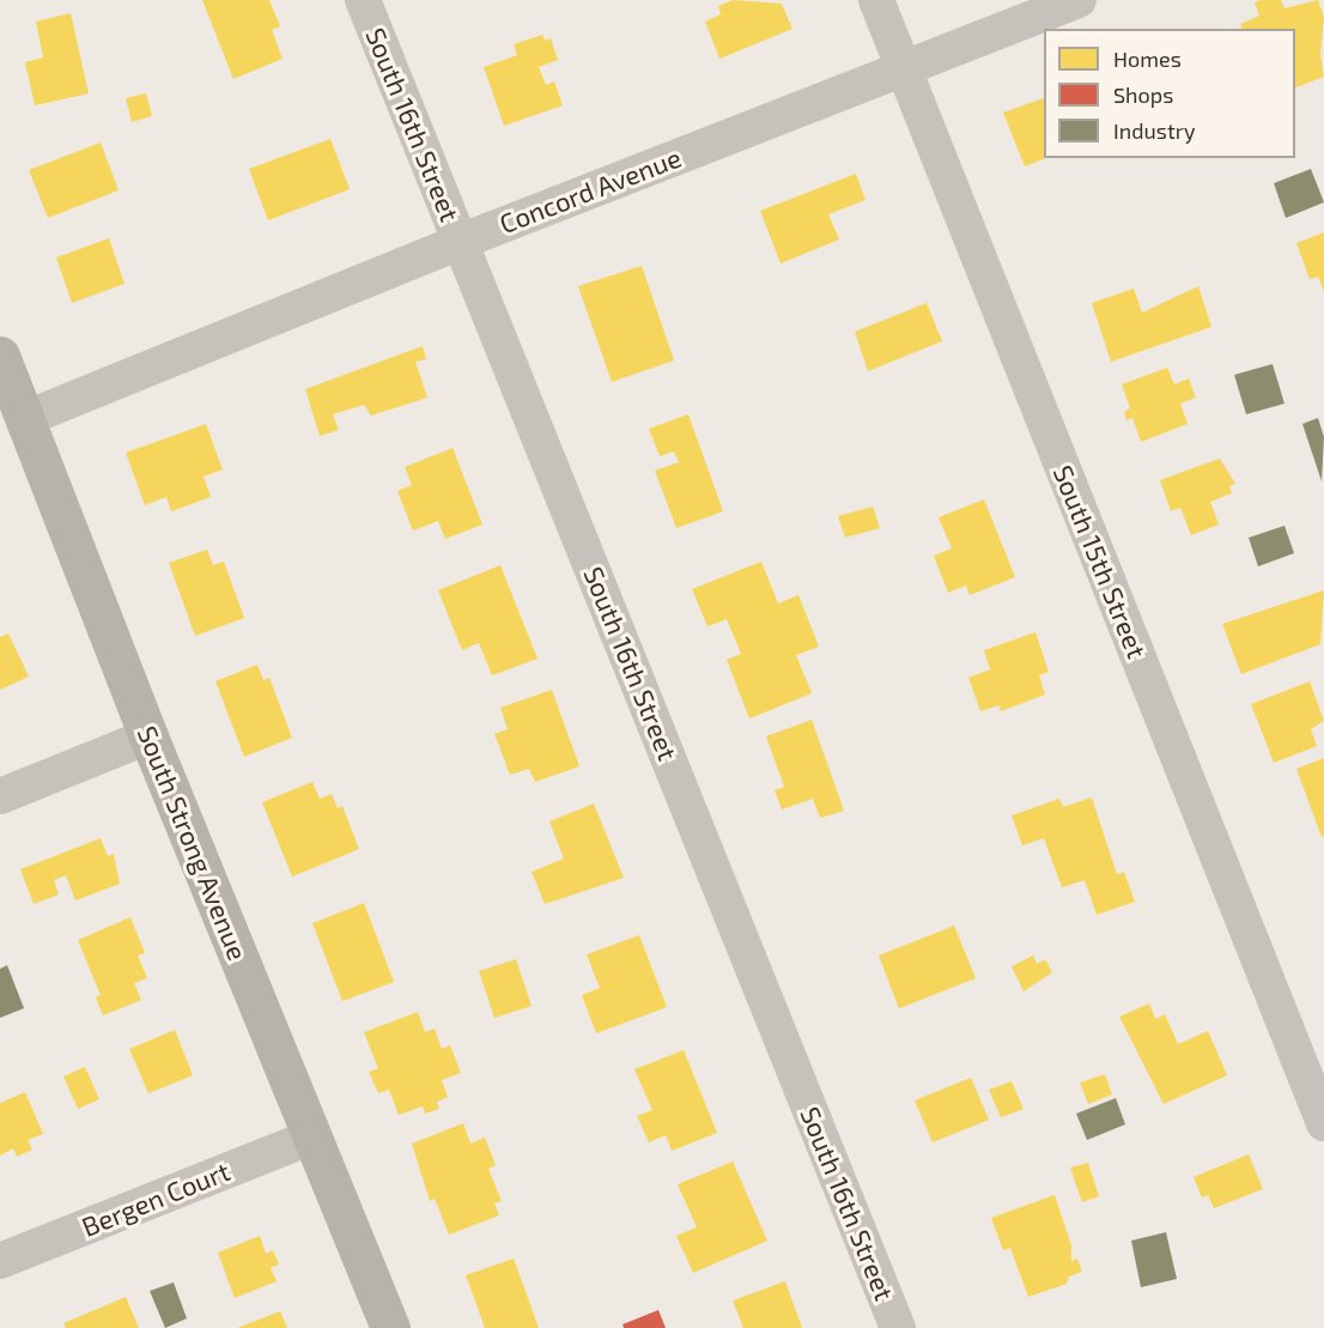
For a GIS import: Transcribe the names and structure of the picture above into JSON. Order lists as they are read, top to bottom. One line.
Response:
{"streets":{"street":["South 16th Street","Concord Avenue","South 15th Street","South Strong Avenue","Bergen Court"]},"crossings":[["South 16th Street","Concord Avenue"],["Concord Avenue","South 15th Street"],["Concord Avenue","South Strong Avenue"],["South Strong Avenue","Bergen Court"]],"legend":["Homes","Shops","Industry"]}
